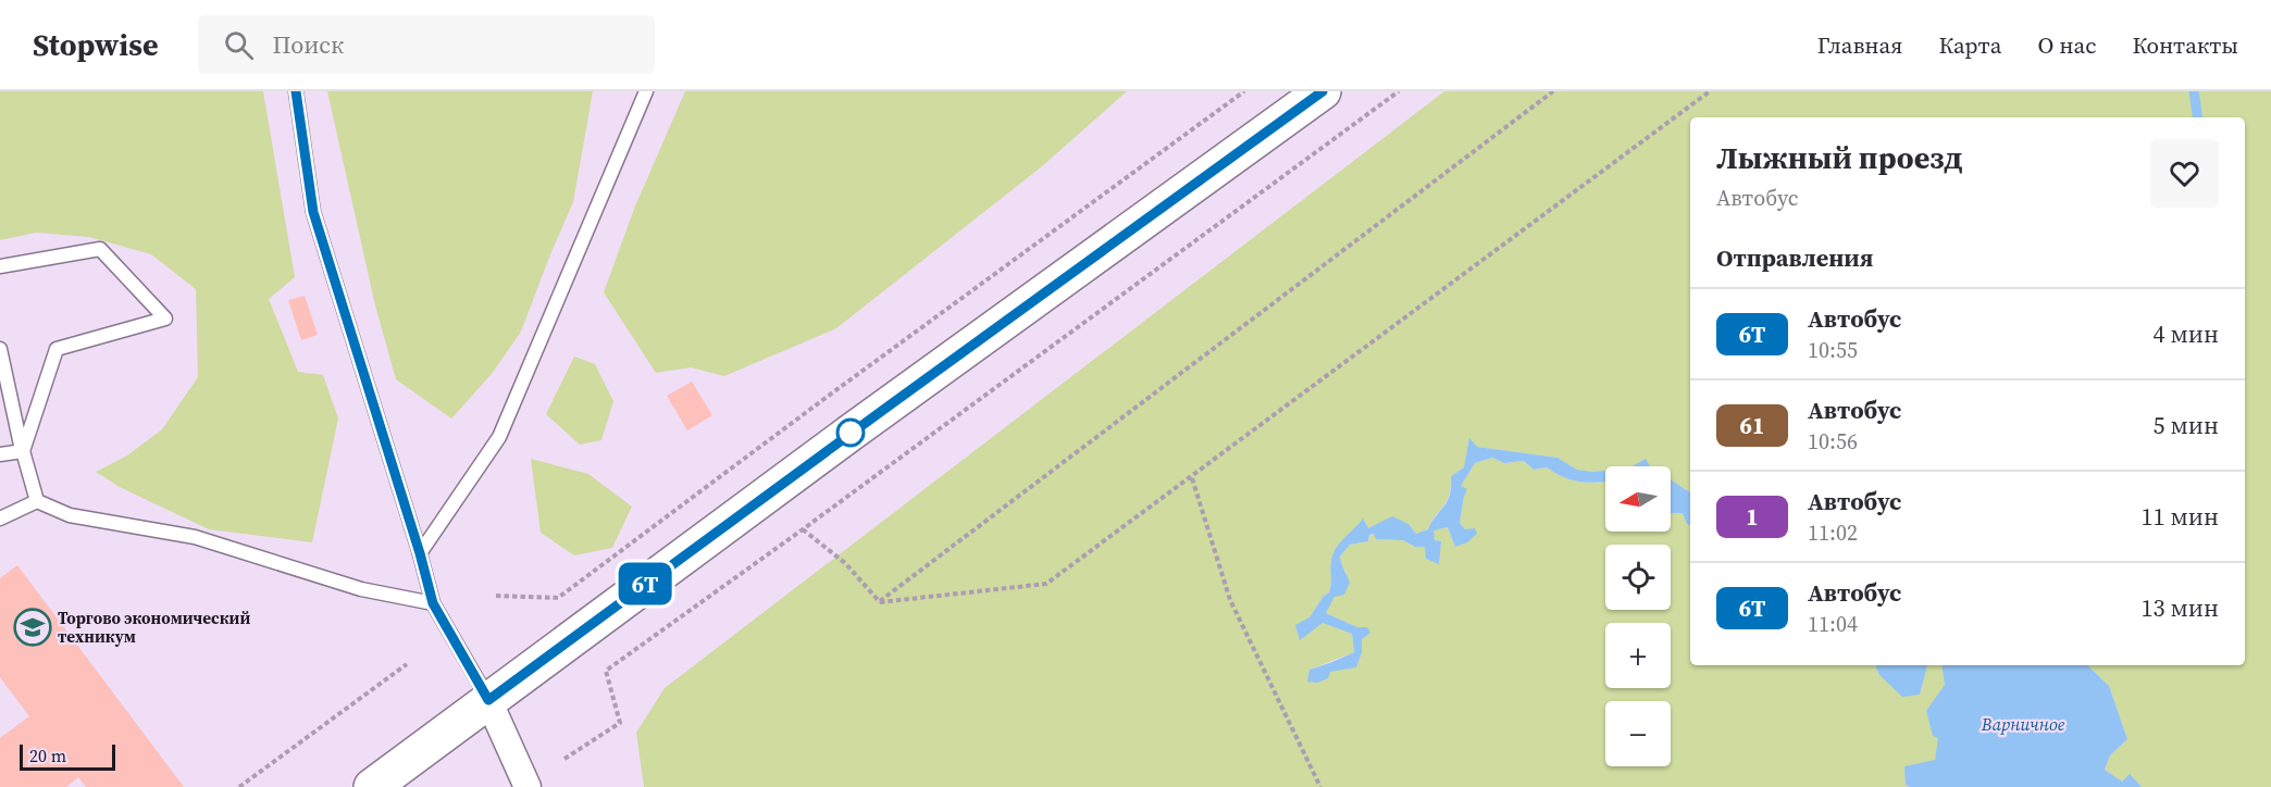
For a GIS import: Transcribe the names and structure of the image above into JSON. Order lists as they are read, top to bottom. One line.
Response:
{"water":["Варничное"],"places":{"school or university":["Торгово экономический техникум"]},"lines":["bus line 6Т"],"scale_bar":"20 m","north":"left","page":{"header":"Stopwise","search":"Поиск","nav":["Главная","Карта","О нас","Контакты"],"on_map":"6Т","heading":[["Лыжный проезд","Автобус"],"Отправления"],"list":[{"mark":"6Т","name":"Автобус","note":"10:55","value":"4 мин"},{"mark":"61","name":"Автобус","note":"10:56","value":"5 мин"},{"mark":"1","name":"Автобус","note":"11:02","value":"11 мин"},{"mark":"6Т","name":"Автобус","note":"11:04","value":"13 мин"}],"map_buttons":["+","−"],"scale":"20 m"}}
